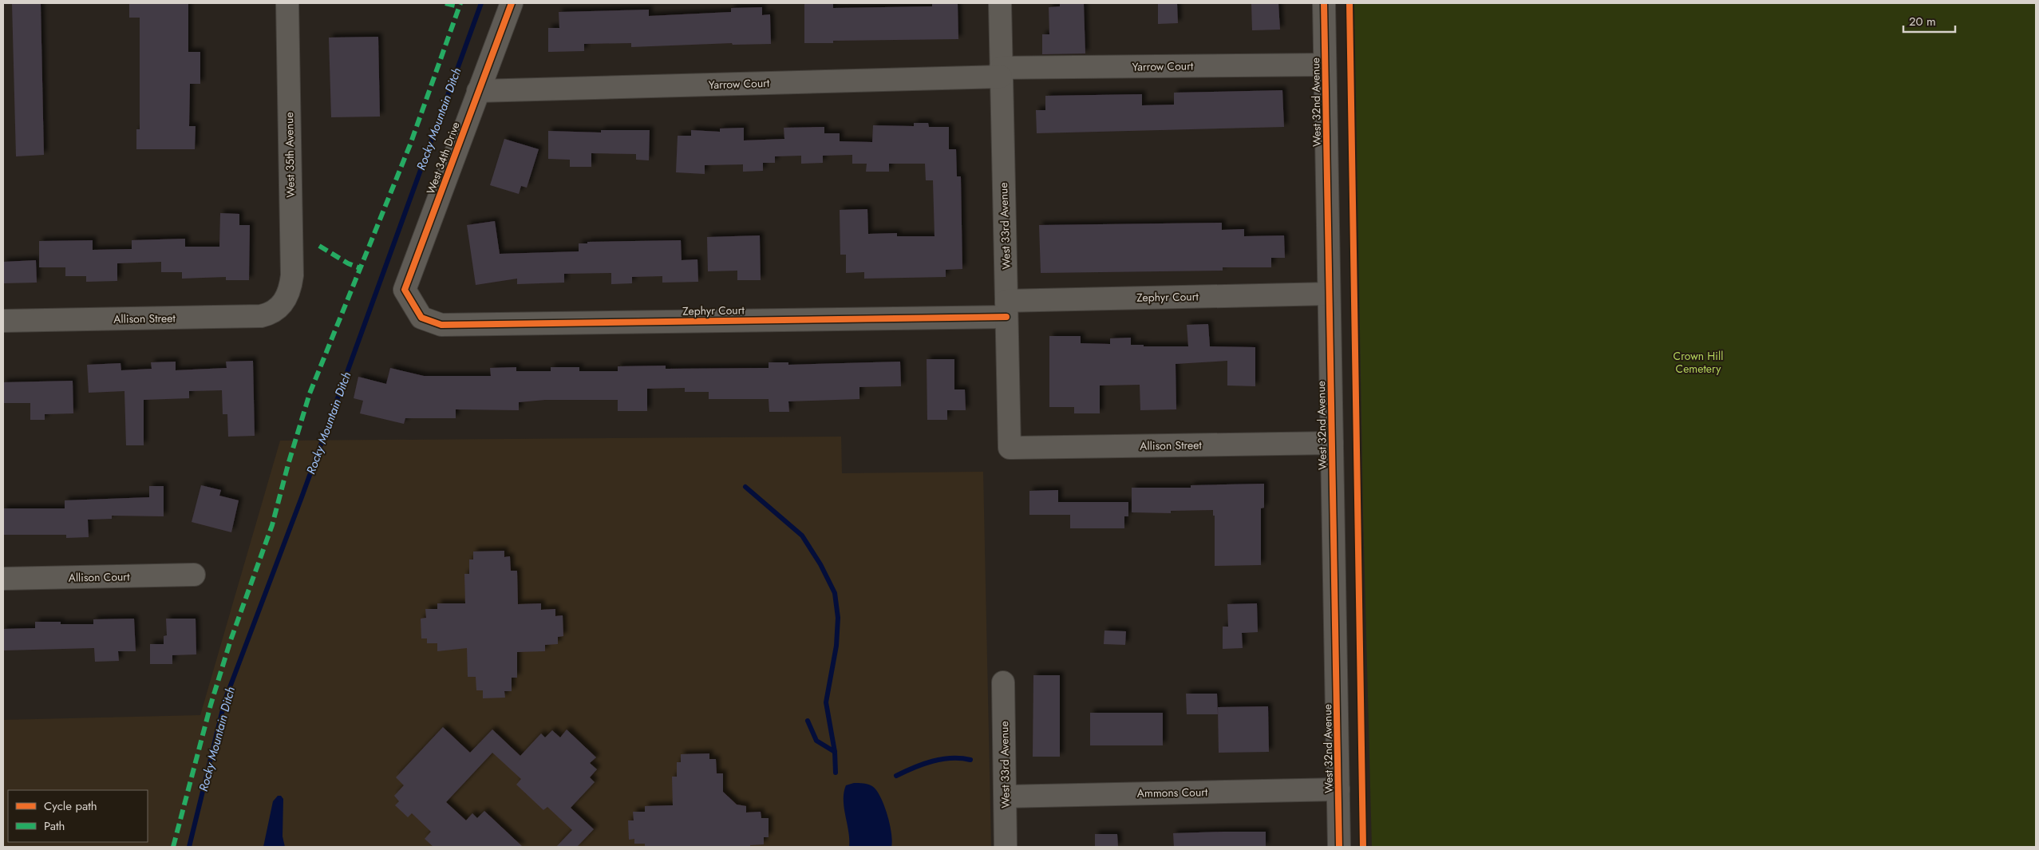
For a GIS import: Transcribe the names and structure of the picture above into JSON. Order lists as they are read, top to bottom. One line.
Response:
{"streets":{"street":["Yarrow Court","West 32nd Avenue","West 35th Avenue","West 34th Drive","West 33rd Avenue","Zephyr Court","Allison Street","Allison Court","Ammons Court"]},"crossings":[["Yarrow Court","West 32nd Avenue"],["Yarrow Court","West 34th Drive"],["Yarrow Court","West 33rd Avenue"],["West 32nd Avenue","Zephyr Court"],["West 32nd Avenue","Allison Street"],["West 32nd Avenue","Ammons Court"],["West 35th Avenue","Allison Street"],["West 34th Drive","Zephyr Court"],["West 33rd Avenue","Zephyr Court"],["West 33rd Avenue","Allison Street"],["West 33rd Avenue","Ammons Court"]],"water":["Rocky Mountain Ditch"],"parks":["Crown Hill Cemetery"],"legend":["Cycle path","Path"],"scale_bar":"20 m"}
